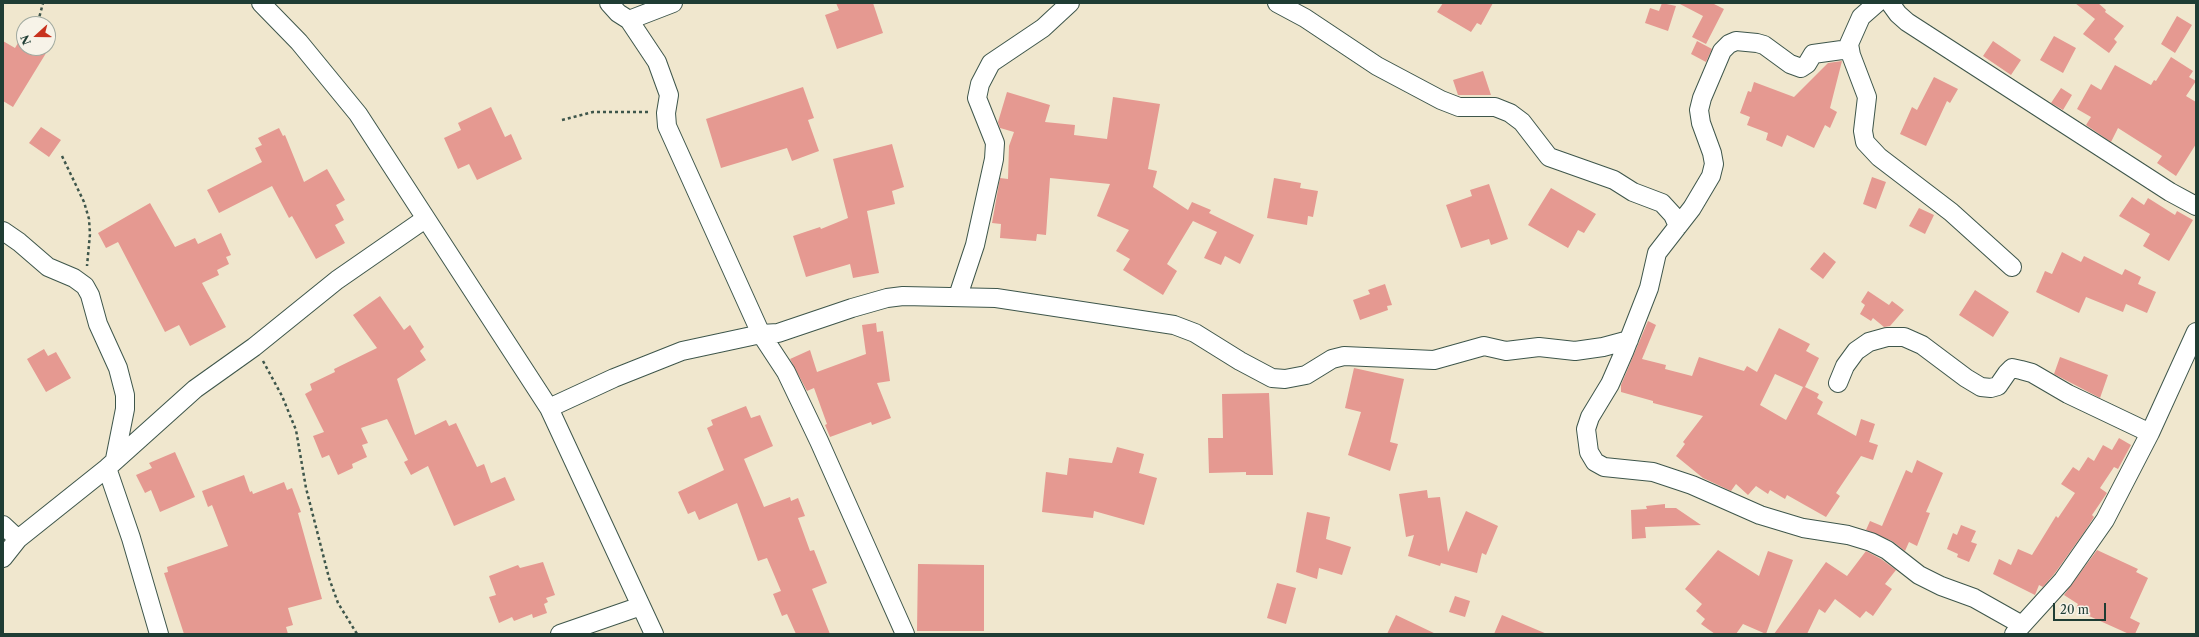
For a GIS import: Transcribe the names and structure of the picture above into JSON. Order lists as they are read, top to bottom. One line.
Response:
{"scale_bar":"20 m","north":"left"}
